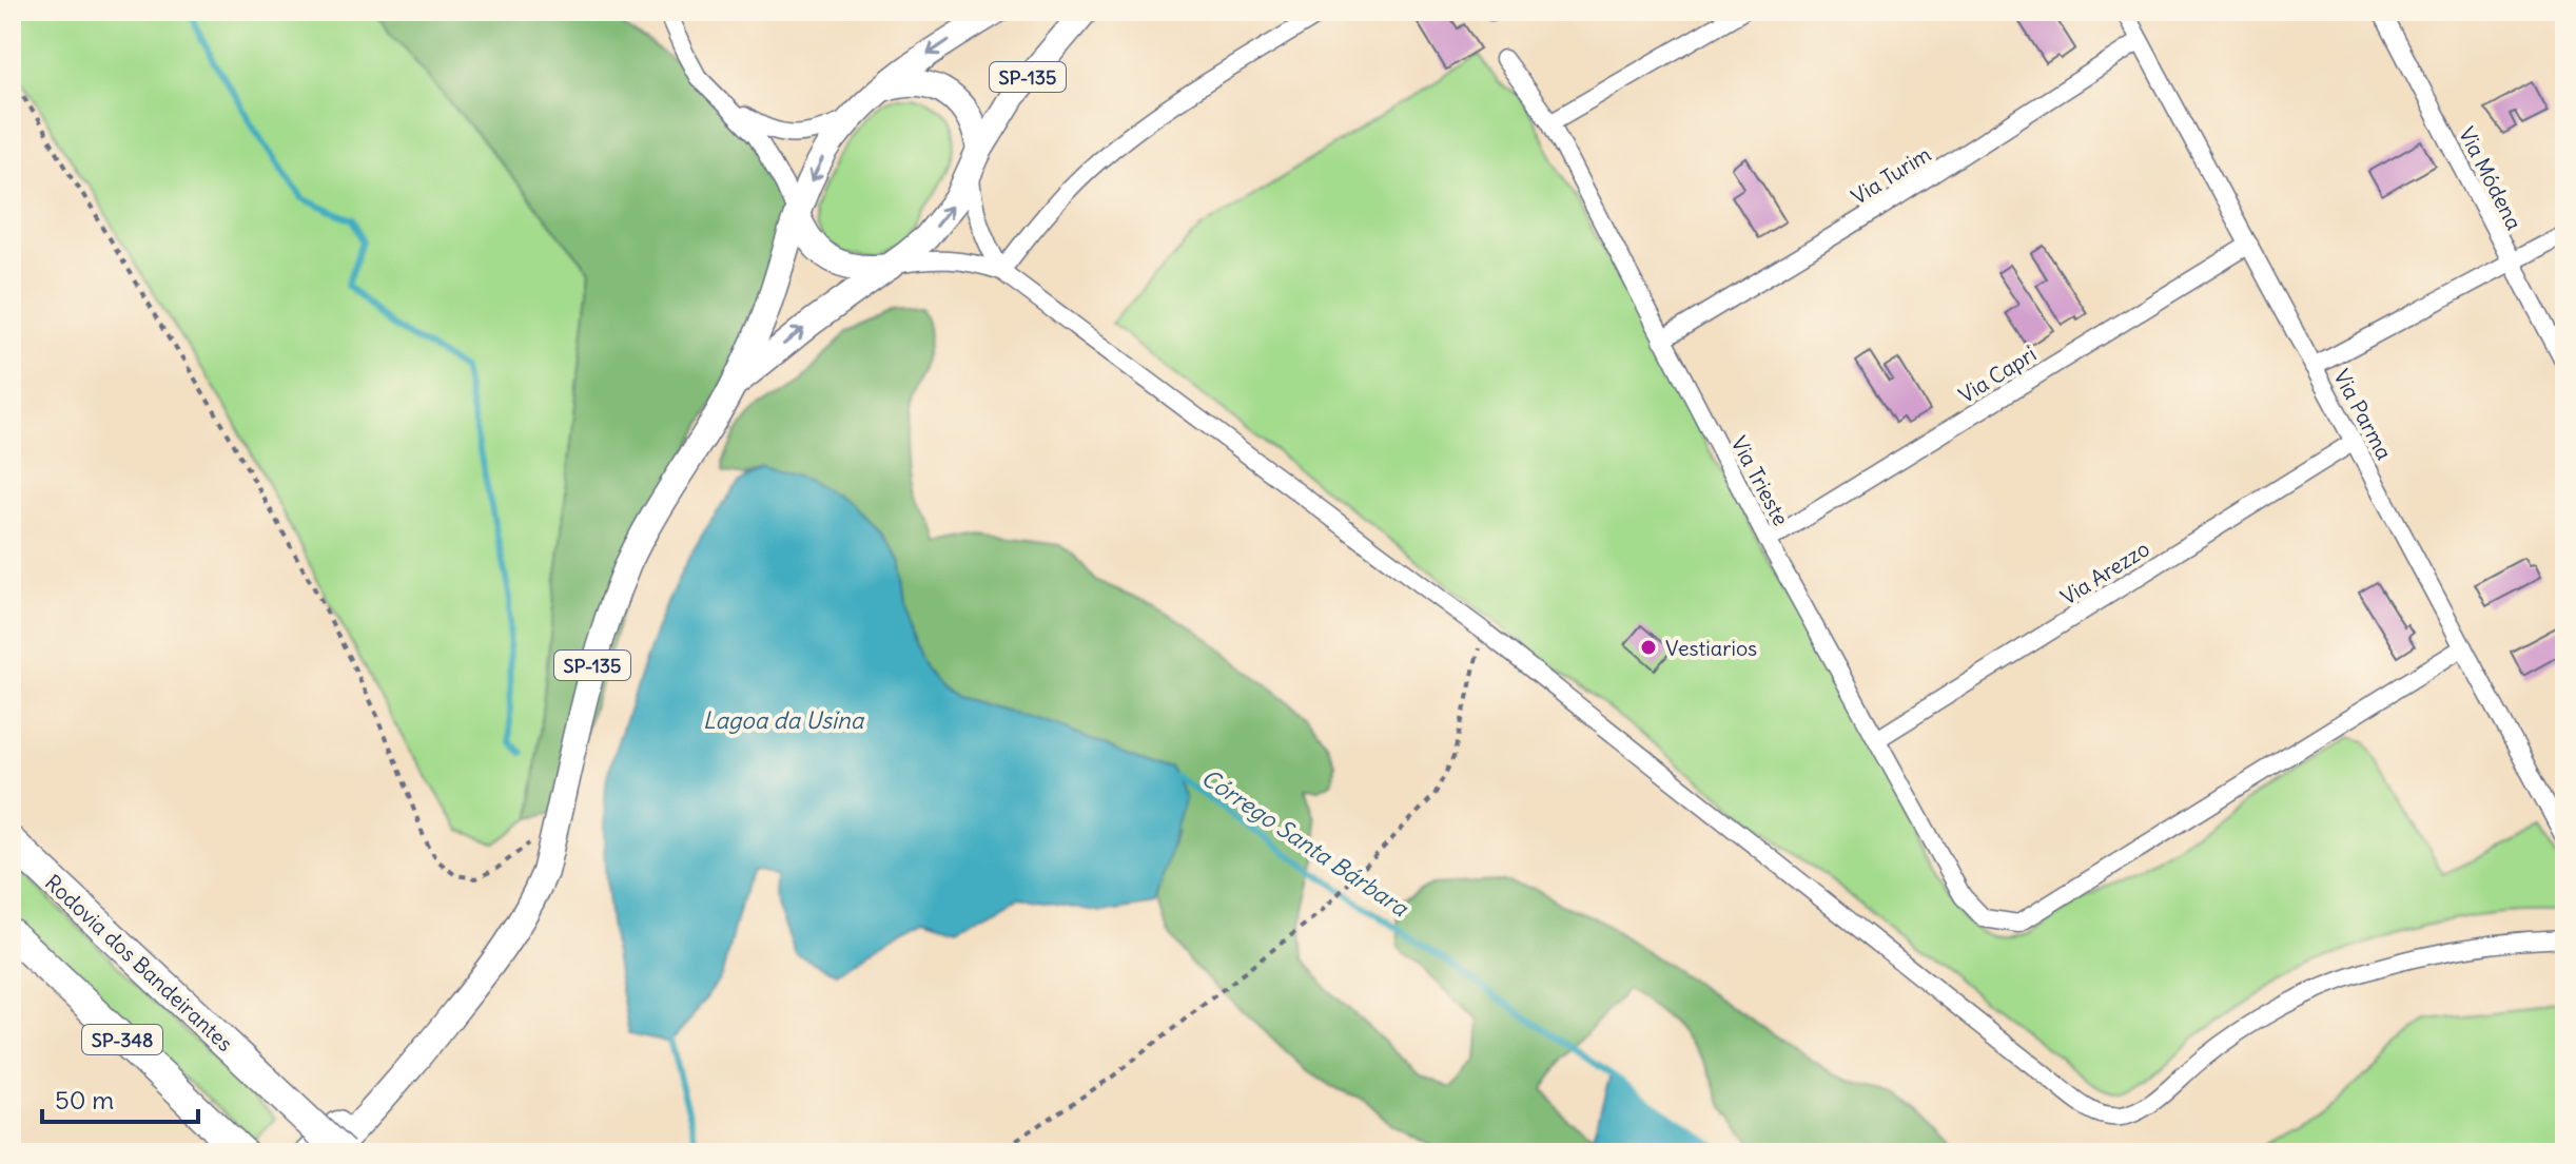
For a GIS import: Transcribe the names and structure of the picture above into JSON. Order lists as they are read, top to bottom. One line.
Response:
{"streets":{"highway":["Rodovia dos Bandeirantes","SP-348"],"main road":["SP-135"],"street":["Via Turim","Via Módena","Via Capri","Via Parma","Via Trieste","Via Arezzo"]},"crossings":[["Via Turim","Via Parma"],["Via Turim","Via Trieste"],["Via Capri","Via Parma"],["Via Capri","Via Trieste"],["Via Parma","Via Trieste"],["Via Parma","Via Arezzo"],["Via Trieste","Via Arezzo"]],"water":["Lagoa da Usina","Córrego Santa Bárbara"],"places":["Vestiarios"],"scale_bar":"50 m"}
